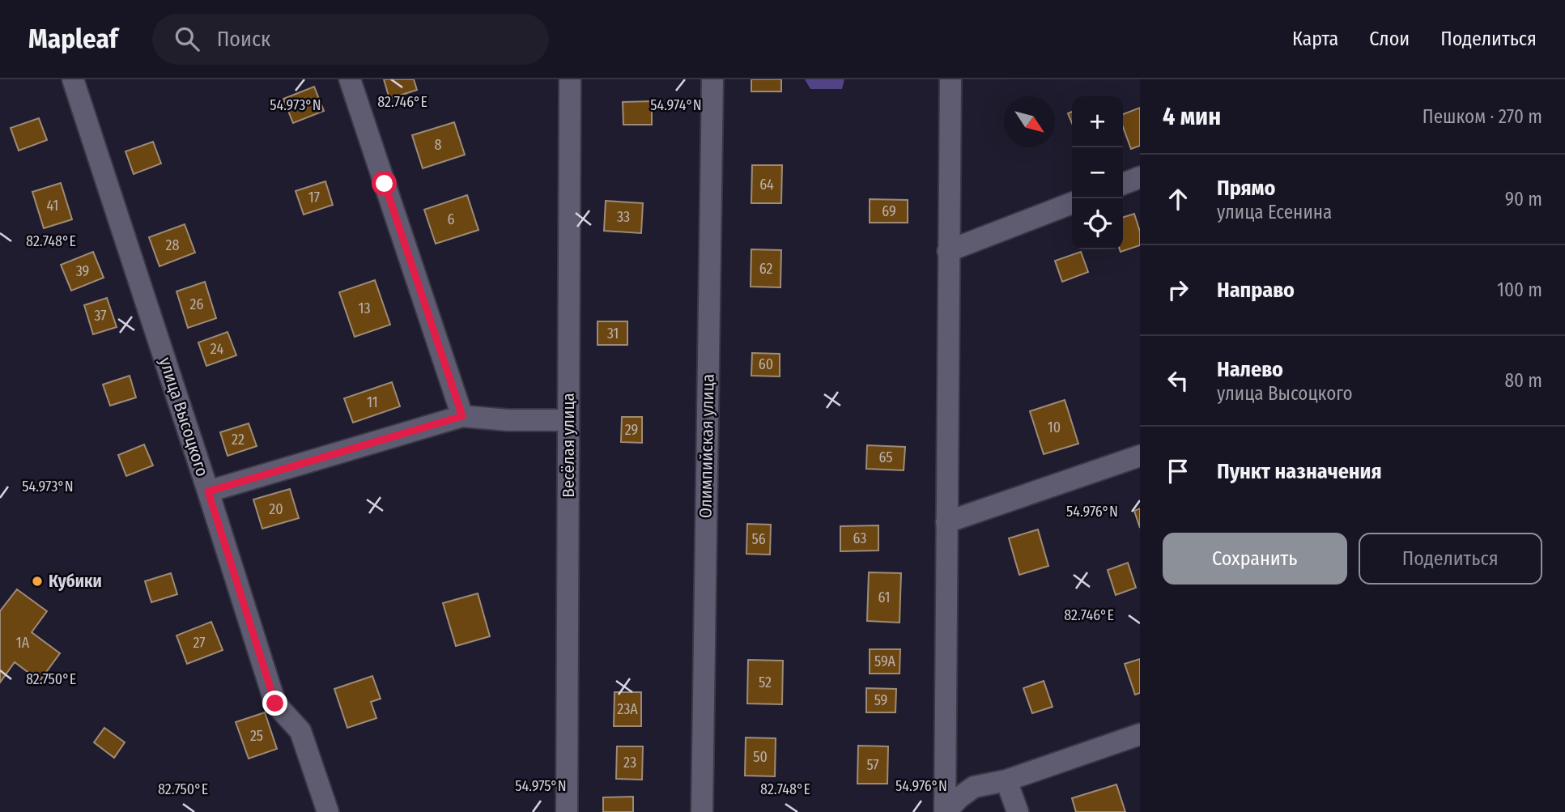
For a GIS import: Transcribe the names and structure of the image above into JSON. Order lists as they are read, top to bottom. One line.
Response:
{"streets":{"street":["улица Высоцкого","Весёлая улица","Олимпийская улица"]},"places":["Кубики"],"house_numbers":["8","64","17","41","69","33","6","28","62","39","26","13","37","31","24","60","11","10","29","22","65","20","63","56","61","1А","27","59А","52","59","23А","25","50","23","57"],"north":"bottom right","page":{"header":"Mapleaf","search":"Поиск","nav":["Карта","Слои","Поделиться"],"heading":["4 мин","Пешком · 270 m"],"map_buttons":["+","−"],"list":[["Прямо","улица Есенина","90 m"],["Направо","100 m"],["Налево","улица Высоцкого","80 m"],"Пункт назначения"],"buttons":["Сохранить","Поделиться"]},"coordinates":["82.746°E","54.974°N","54.973°N","82.748°E","54.976°N","82.750°E","54.975°N"]}
